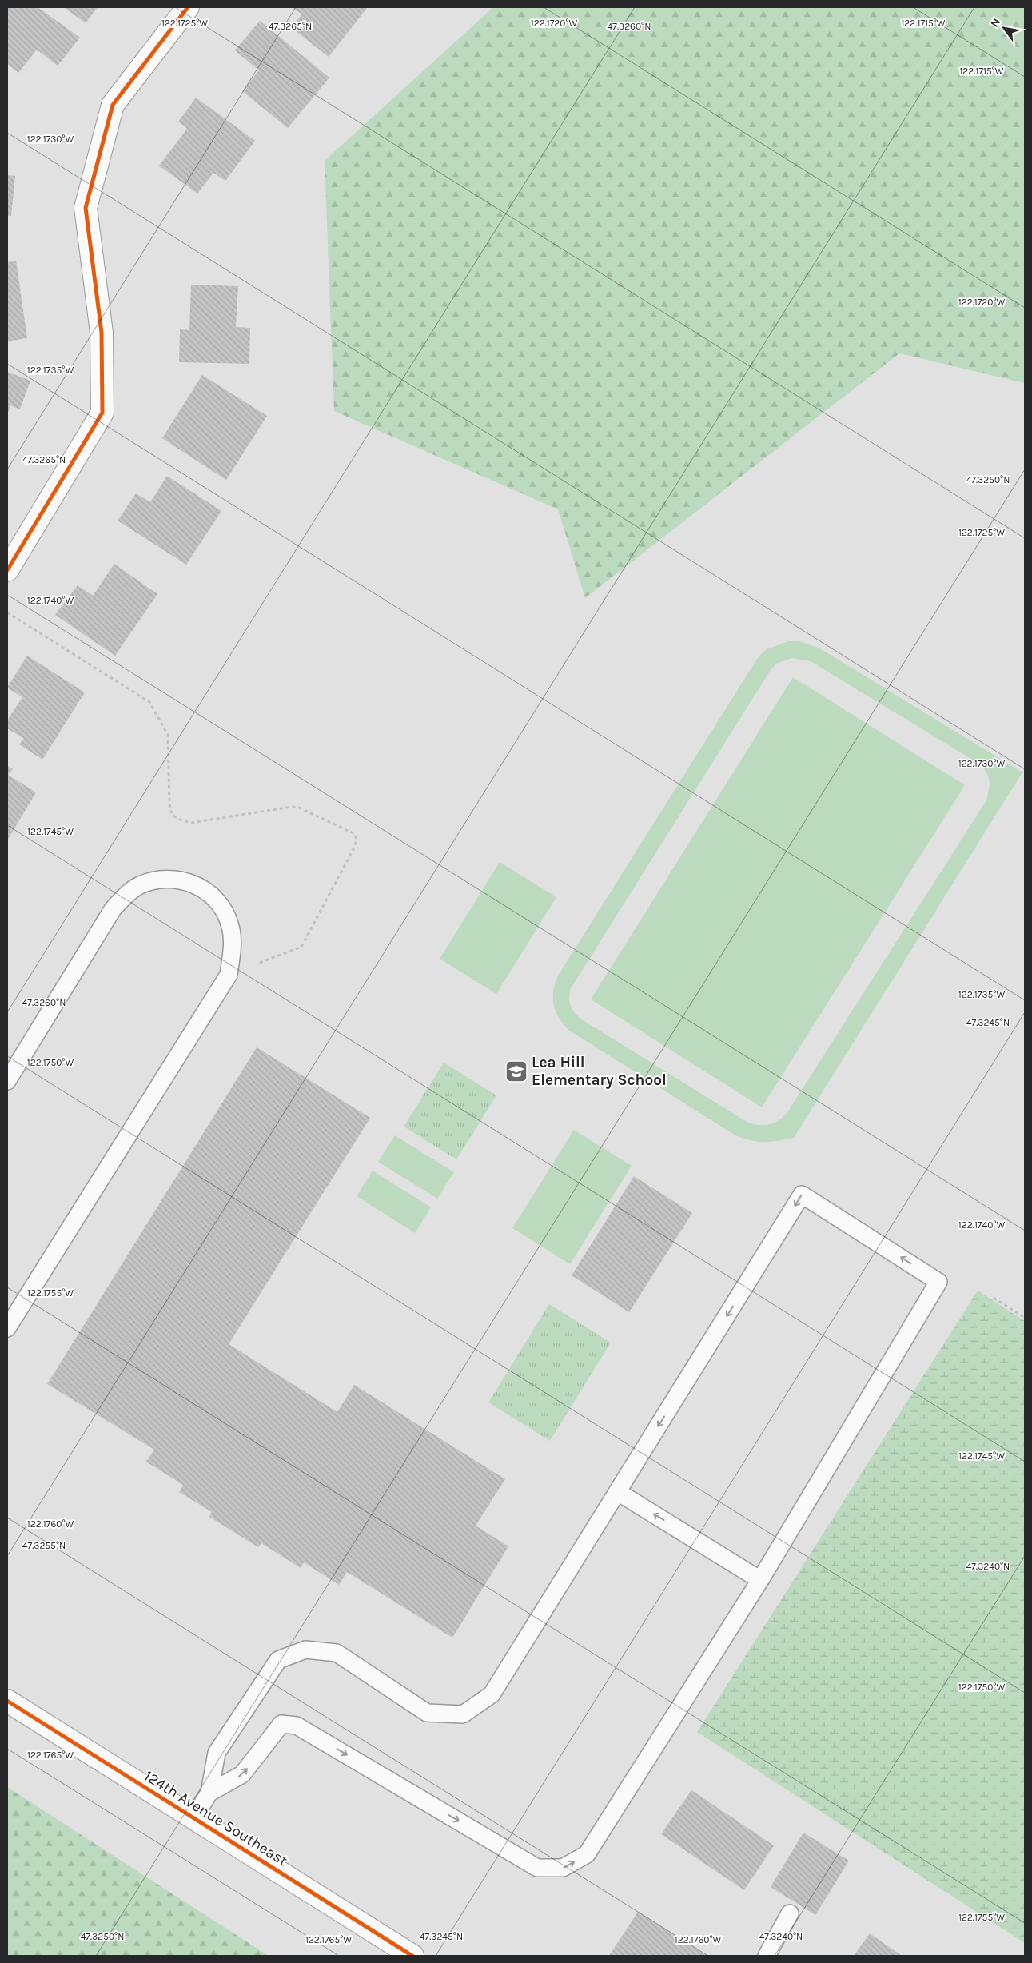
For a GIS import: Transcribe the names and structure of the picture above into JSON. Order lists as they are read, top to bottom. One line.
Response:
{"streets":{"street":["124th Avenue Southeast"]},"places":{"school or university":["Lea Hill Elementary School"]},"north":"top left","coordinates":["122.1725°W","122.1715°W","122.1720°W","47.3265°N","47.3260°N","122.1730°W","122.1735°W","47.3250°N","122.1740°W","122.1745°W","47.3245°N","122.1750°W","122.1755°W","122.1760°W","47.3255°N","47.3240°N","122.1765°W"]}
